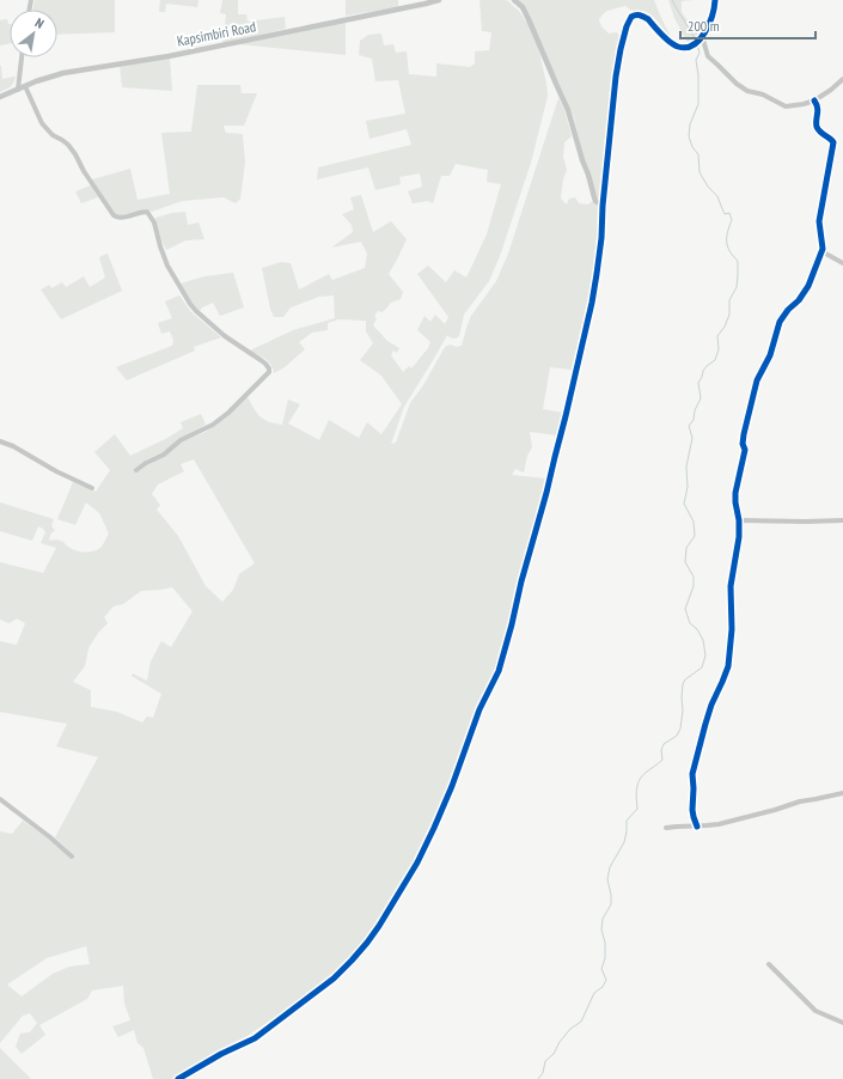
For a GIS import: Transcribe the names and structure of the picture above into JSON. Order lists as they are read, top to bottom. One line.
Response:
{"streets":{"street":["Kapsimbiri Road"]},"scale_bar":"200 m","north":"top right"}
